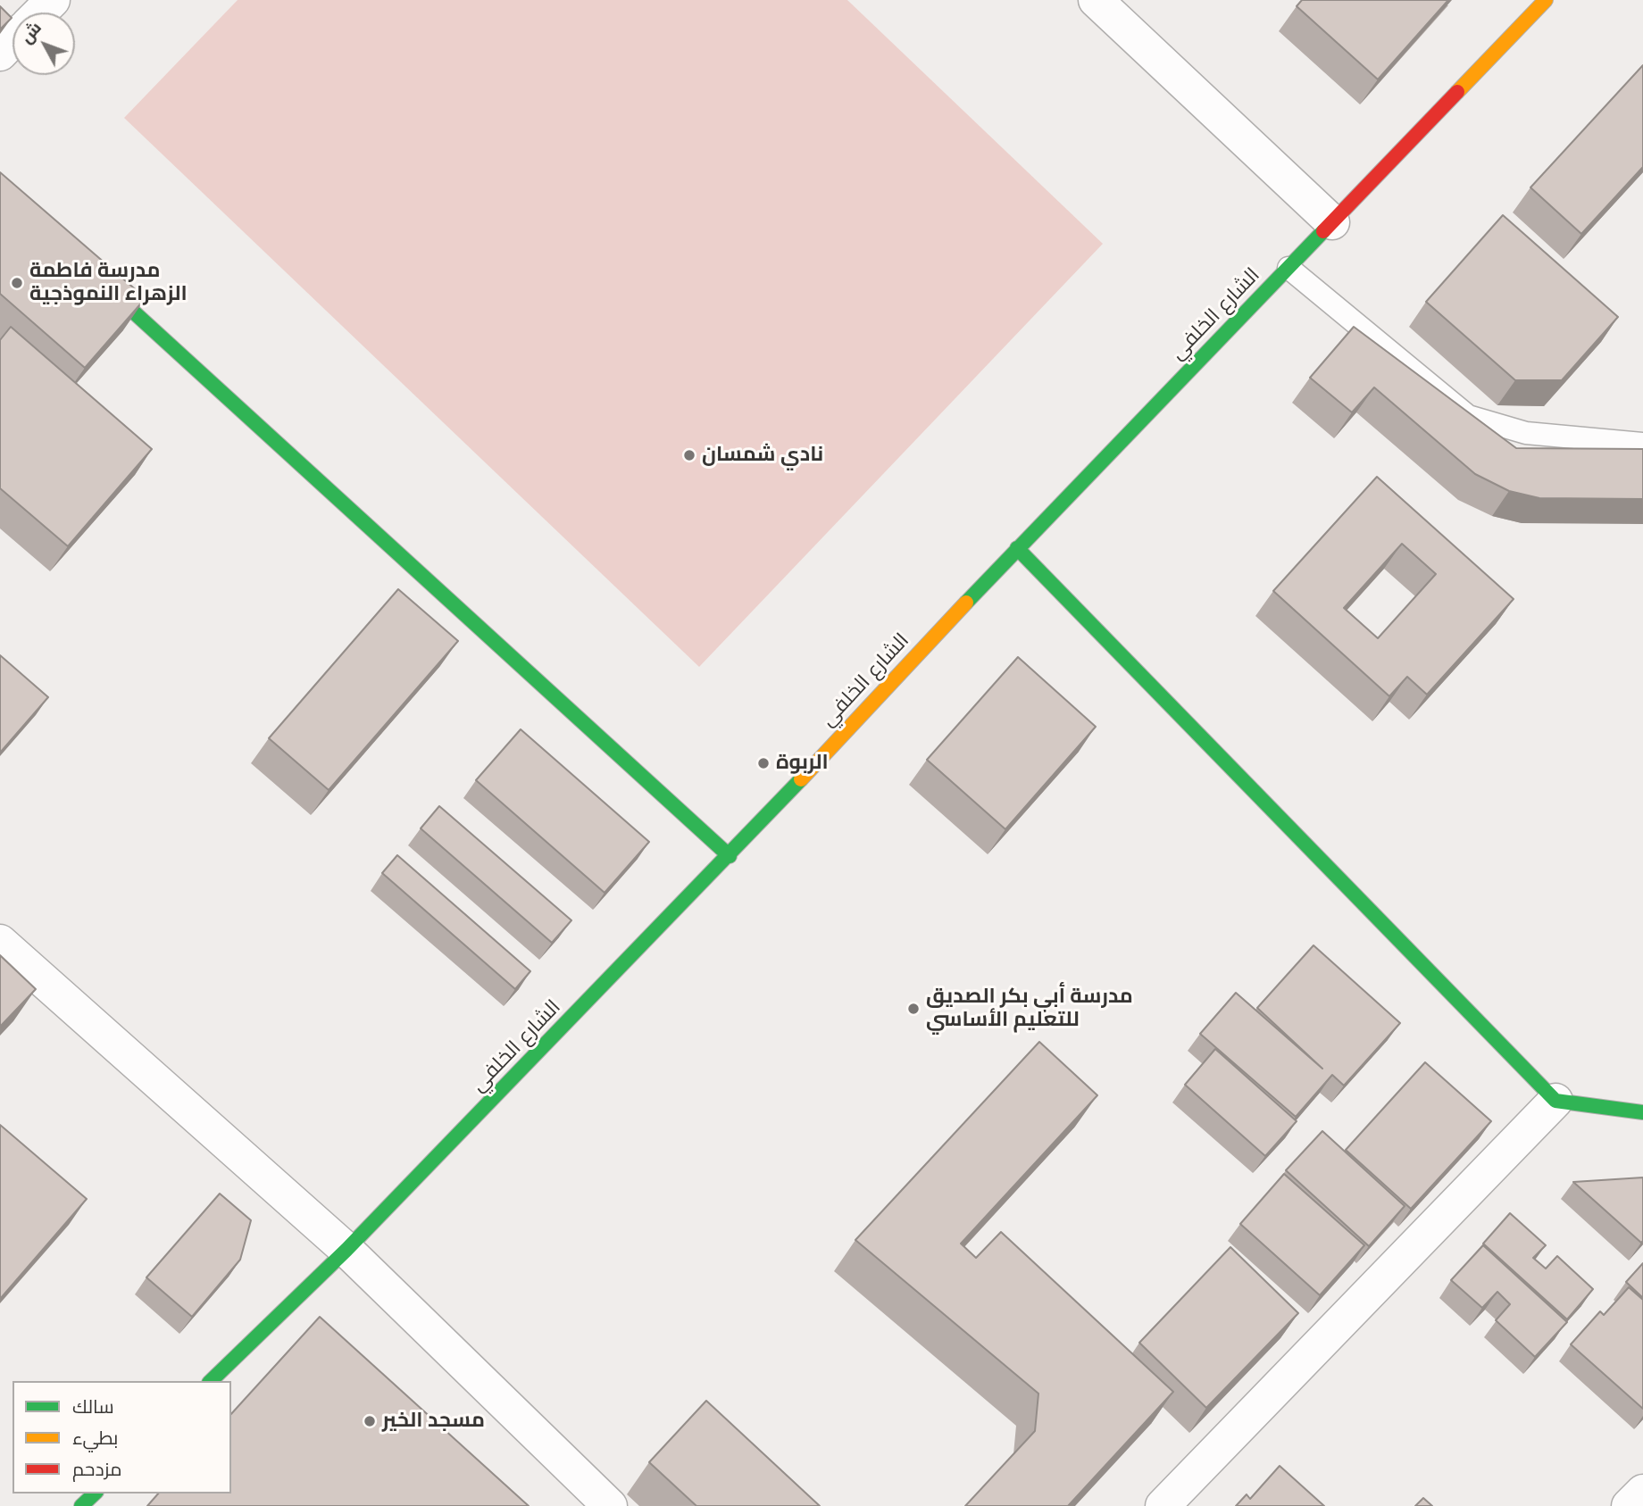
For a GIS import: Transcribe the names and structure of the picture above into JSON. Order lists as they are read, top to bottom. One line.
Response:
{"streets":{"street":["الشارع الخلفي"]},"places":["مدرسة فاطمة الزهراء النموذجية","نادي شمسان","الربوة","مدرسة أبي بكر الصديق للتعليم الأساسي","مسجد الخير"],"legend":["سالك","بطيء","مزدحم"],"north":"top left"}
